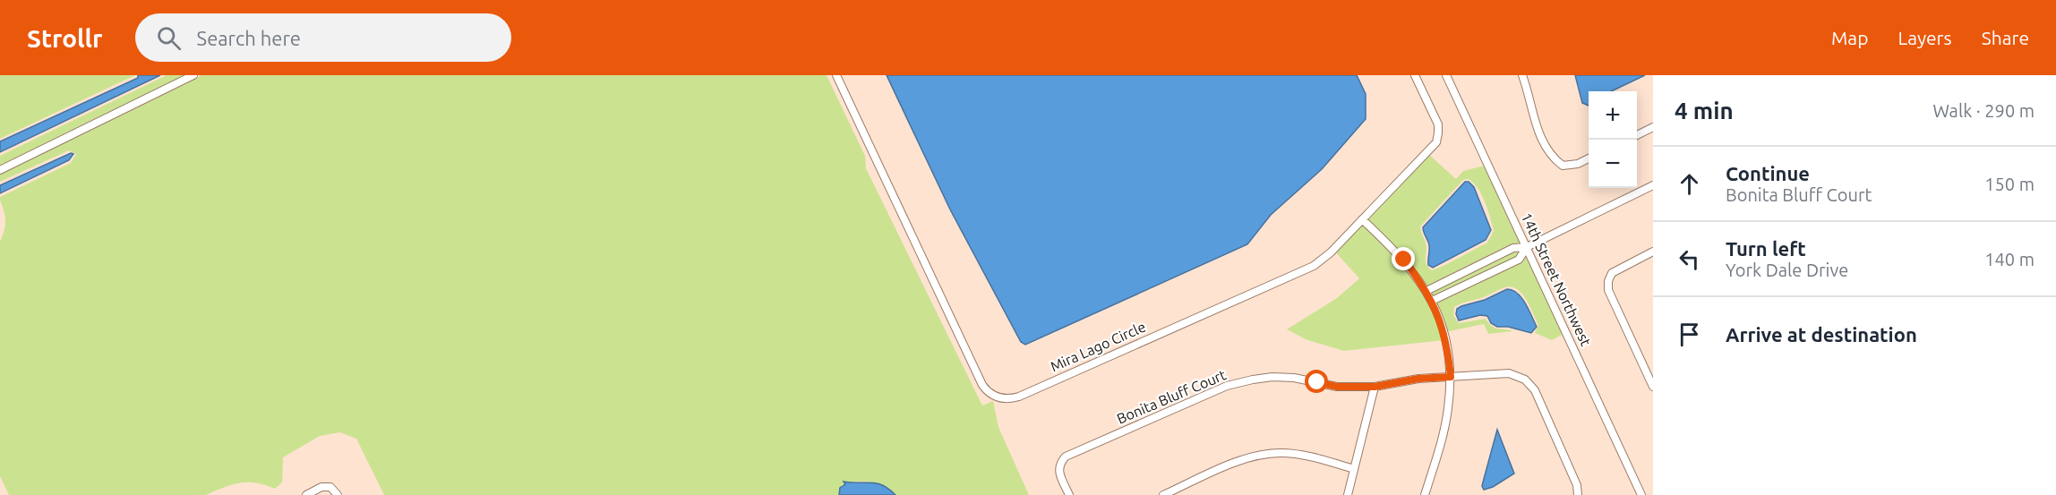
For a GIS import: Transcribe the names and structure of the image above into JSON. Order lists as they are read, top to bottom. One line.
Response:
{"streets":{"street":["14th Street Northwest","Mira Lago Circle","Bonita Bluff Court"]},"page":{"header":"Strollr","search":"Search here","nav":["Map","Layers","Share"],"heading":["4 min","Walk · 290 m"],"map_buttons":["+","−"],"list":[["Continue","Bonita Bluff Court","150 m"],["Turn left","York Dale Drive","140 m"],"Arrive at destination"]}}
